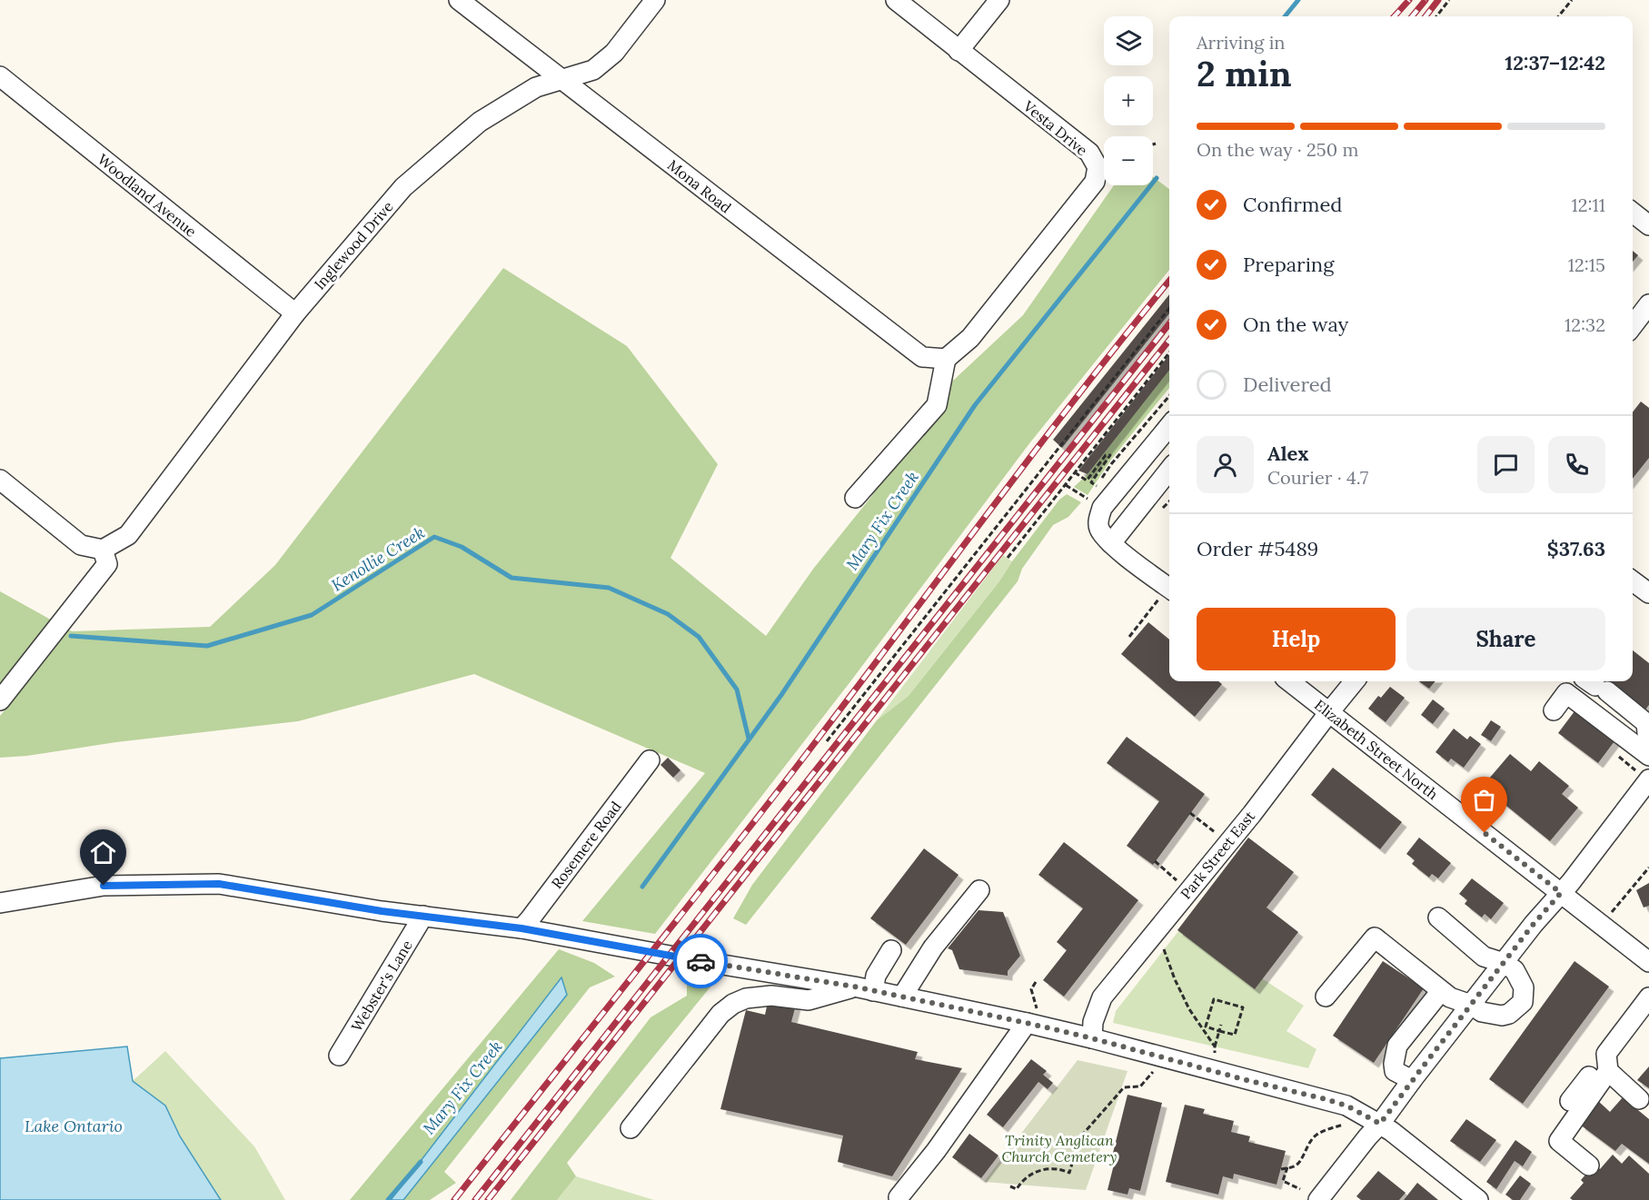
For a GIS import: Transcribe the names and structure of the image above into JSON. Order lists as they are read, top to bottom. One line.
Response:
{"streets":{"street":["Vesta Drive","Mona Road","Woodland Avenue","Inglewood Drive","Elizabeth Street North","Rosemere Road","Park Street East","Webster's Lane"]},"crossings":[["Vesta Drive","Mona Road"],["Mona Road","Inglewood Drive"],["Woodland Avenue","Inglewood Drive"],["Elizabeth Street North","Park Street East"]],"water":["Mary Fix Creek","Kenollie Creek","Lake Ontario"],"parks":["Trinity Anglican Church Cemetery"],"page":{"map_buttons":["+","−"],"heading":["2 min","Arriving in","12:37–12:42"],"panel":["Alex","Courier · 4.7","Order #5489","$37.63"],"bar":"On the way · 250 m","list":[["Confirmed","12:11"],["Preparing","12:15"],["On the way","12:32"],"Delivered"],"buttons":["Help","Share"]}}
